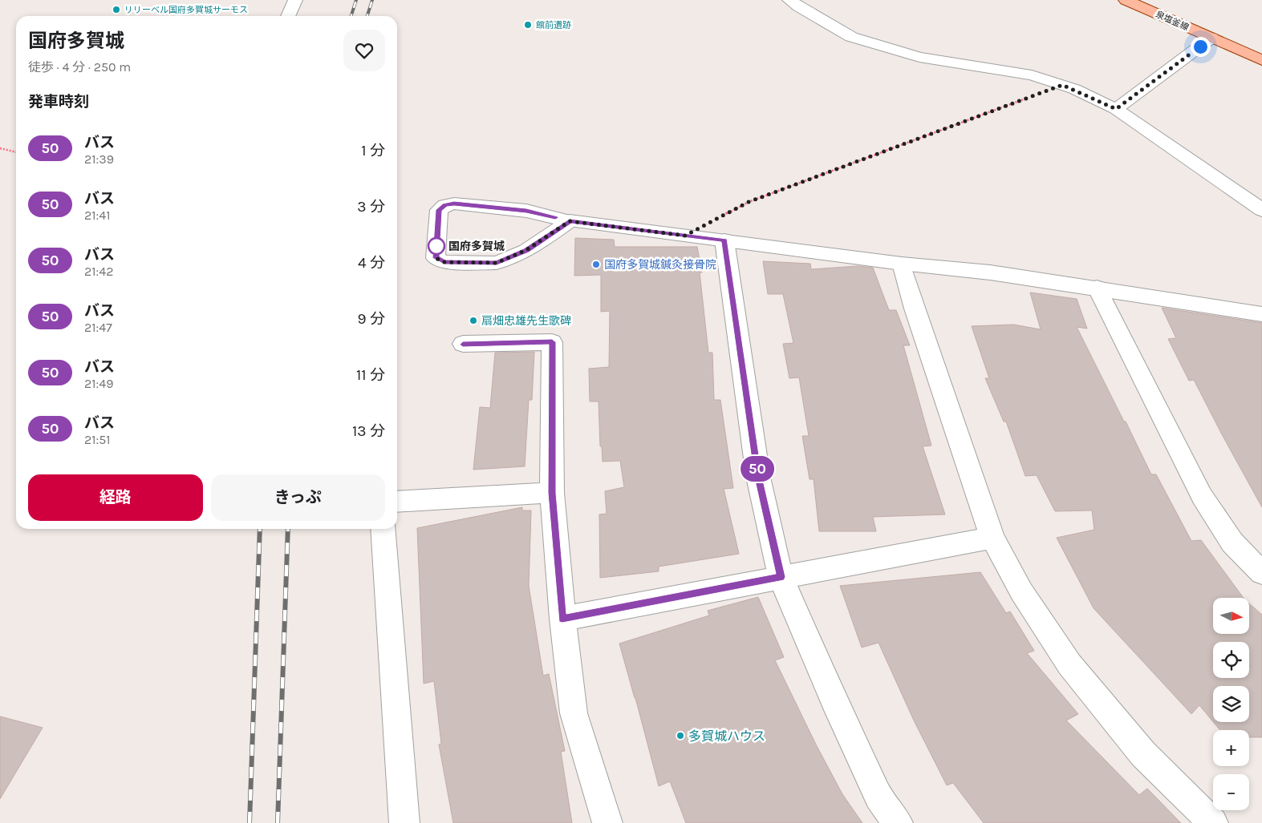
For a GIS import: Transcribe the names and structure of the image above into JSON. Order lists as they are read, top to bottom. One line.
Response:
{"streets":{"main road":["泉塩釜線"]},"places":["リリーベル国府多賀城サーモス","館前遺跡","国府多賀城","国府多賀城鍼灸接骨院","扇畑忠雄先生歌碑","多賀城ハウス"],"lines":["bus line 50"],"north":"right","page":{"on_map":"50","heading":[["国府多賀城","徒歩 · 4 分 · 250 m"],"発車時刻"],"list":[{"mark":"50","name":"バス","note":"21:39","value":"1 分"},{"mark":"50","name":"バス","note":"21:41","value":"3 分"},{"mark":"50","name":"バス","note":"21:42","value":"4 分"},{"mark":"50","name":"バス","note":"21:47","value":"9 分"},{"mark":"50","name":"バス","note":"21:49","value":"11 分"},{"mark":"50","name":"バス","note":"21:51","value":"13 分"}],"buttons":["経路","きっぷ"],"map_buttons":["+","−"]}}
